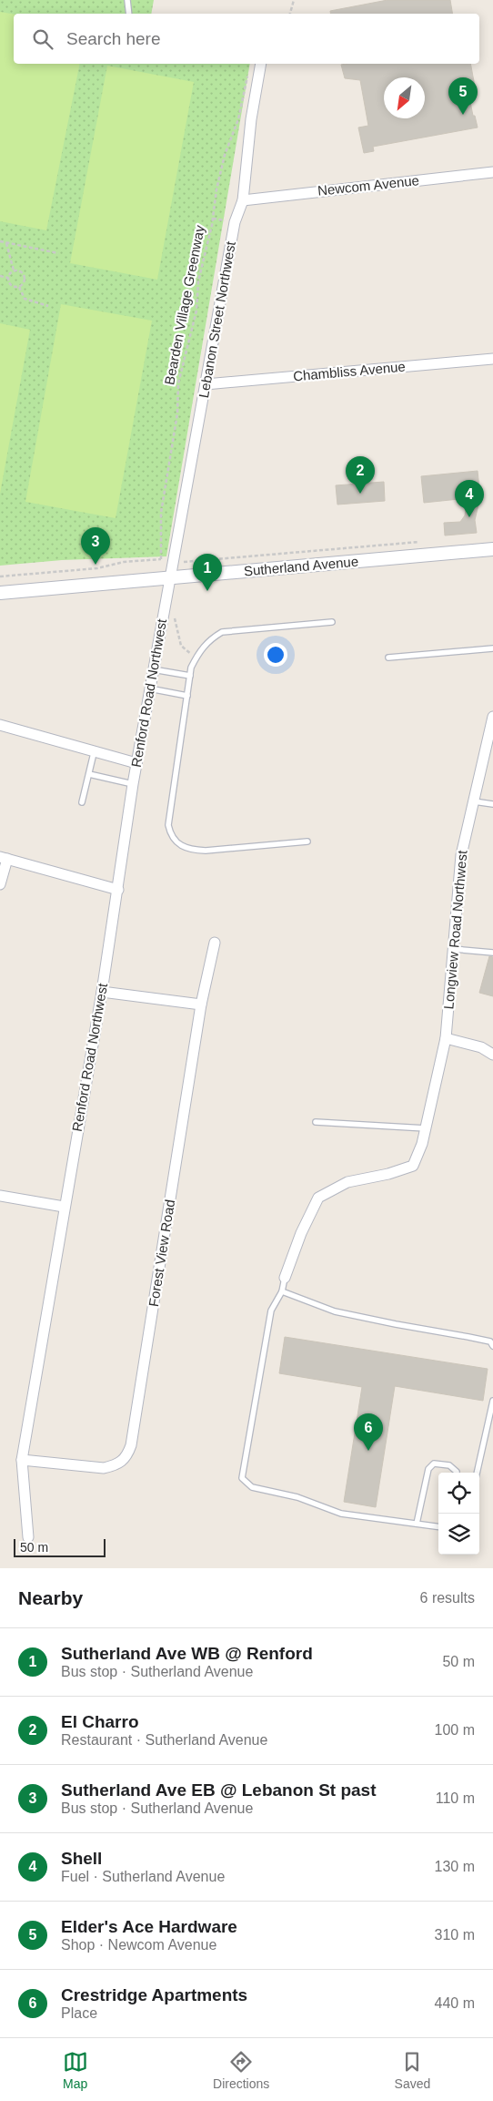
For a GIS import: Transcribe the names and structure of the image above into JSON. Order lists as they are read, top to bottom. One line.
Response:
{"streets":{"street":["Newcom Avenue","Lebanon Street Northwest","Chambliss Avenue","Sutherland Avenue","Renford Road Northwest","Longview Road Northwest","Forest View Road"],"path":["Bearden Village Greenway"]},"crossings":[["Newcom Avenue","Lebanon Street Northwest"],["Lebanon Street Northwest","Chambliss Avenue"],["Lebanon Street Northwest","Sutherland Avenue"],["Lebanon Street Northwest","Renford Road Northwest"],["Sutherland Avenue","Renford Road Northwest"],["Renford Road Northwest","Forest View Road"]],"scale_bar":"50 m","north":"bottom left","page":{"search":"Search here","pins":["5","2","4","3","1","6"],"scale":"50 m","heading":["Nearby","6 results"],"list":[{"mark":"1","name":"Sutherland Ave WB @ Renford","note":"Bus stop · Sutherland Avenue","value":"50 m"},{"mark":"2","name":"El Charro","note":"Restaurant · Sutherland Avenue","value":"100 m"},{"mark":"3","name":"Sutherland Ave EB @ Lebanon St past","note":"Bus stop · Sutherland Avenue","value":"110 m"},{"mark":"4","name":"Shell","note":"Fuel · Sutherland Avenue","value":"130 m"},{"mark":"5","name":"Elder's Ace Hardware","note":"Shop · Newcom Avenue","value":"310 m"},{"mark":"6","name":"Crestridge Apartments","note":"Place","value":"440 m"}],"nav":["Map","Directions","Saved"]}}
